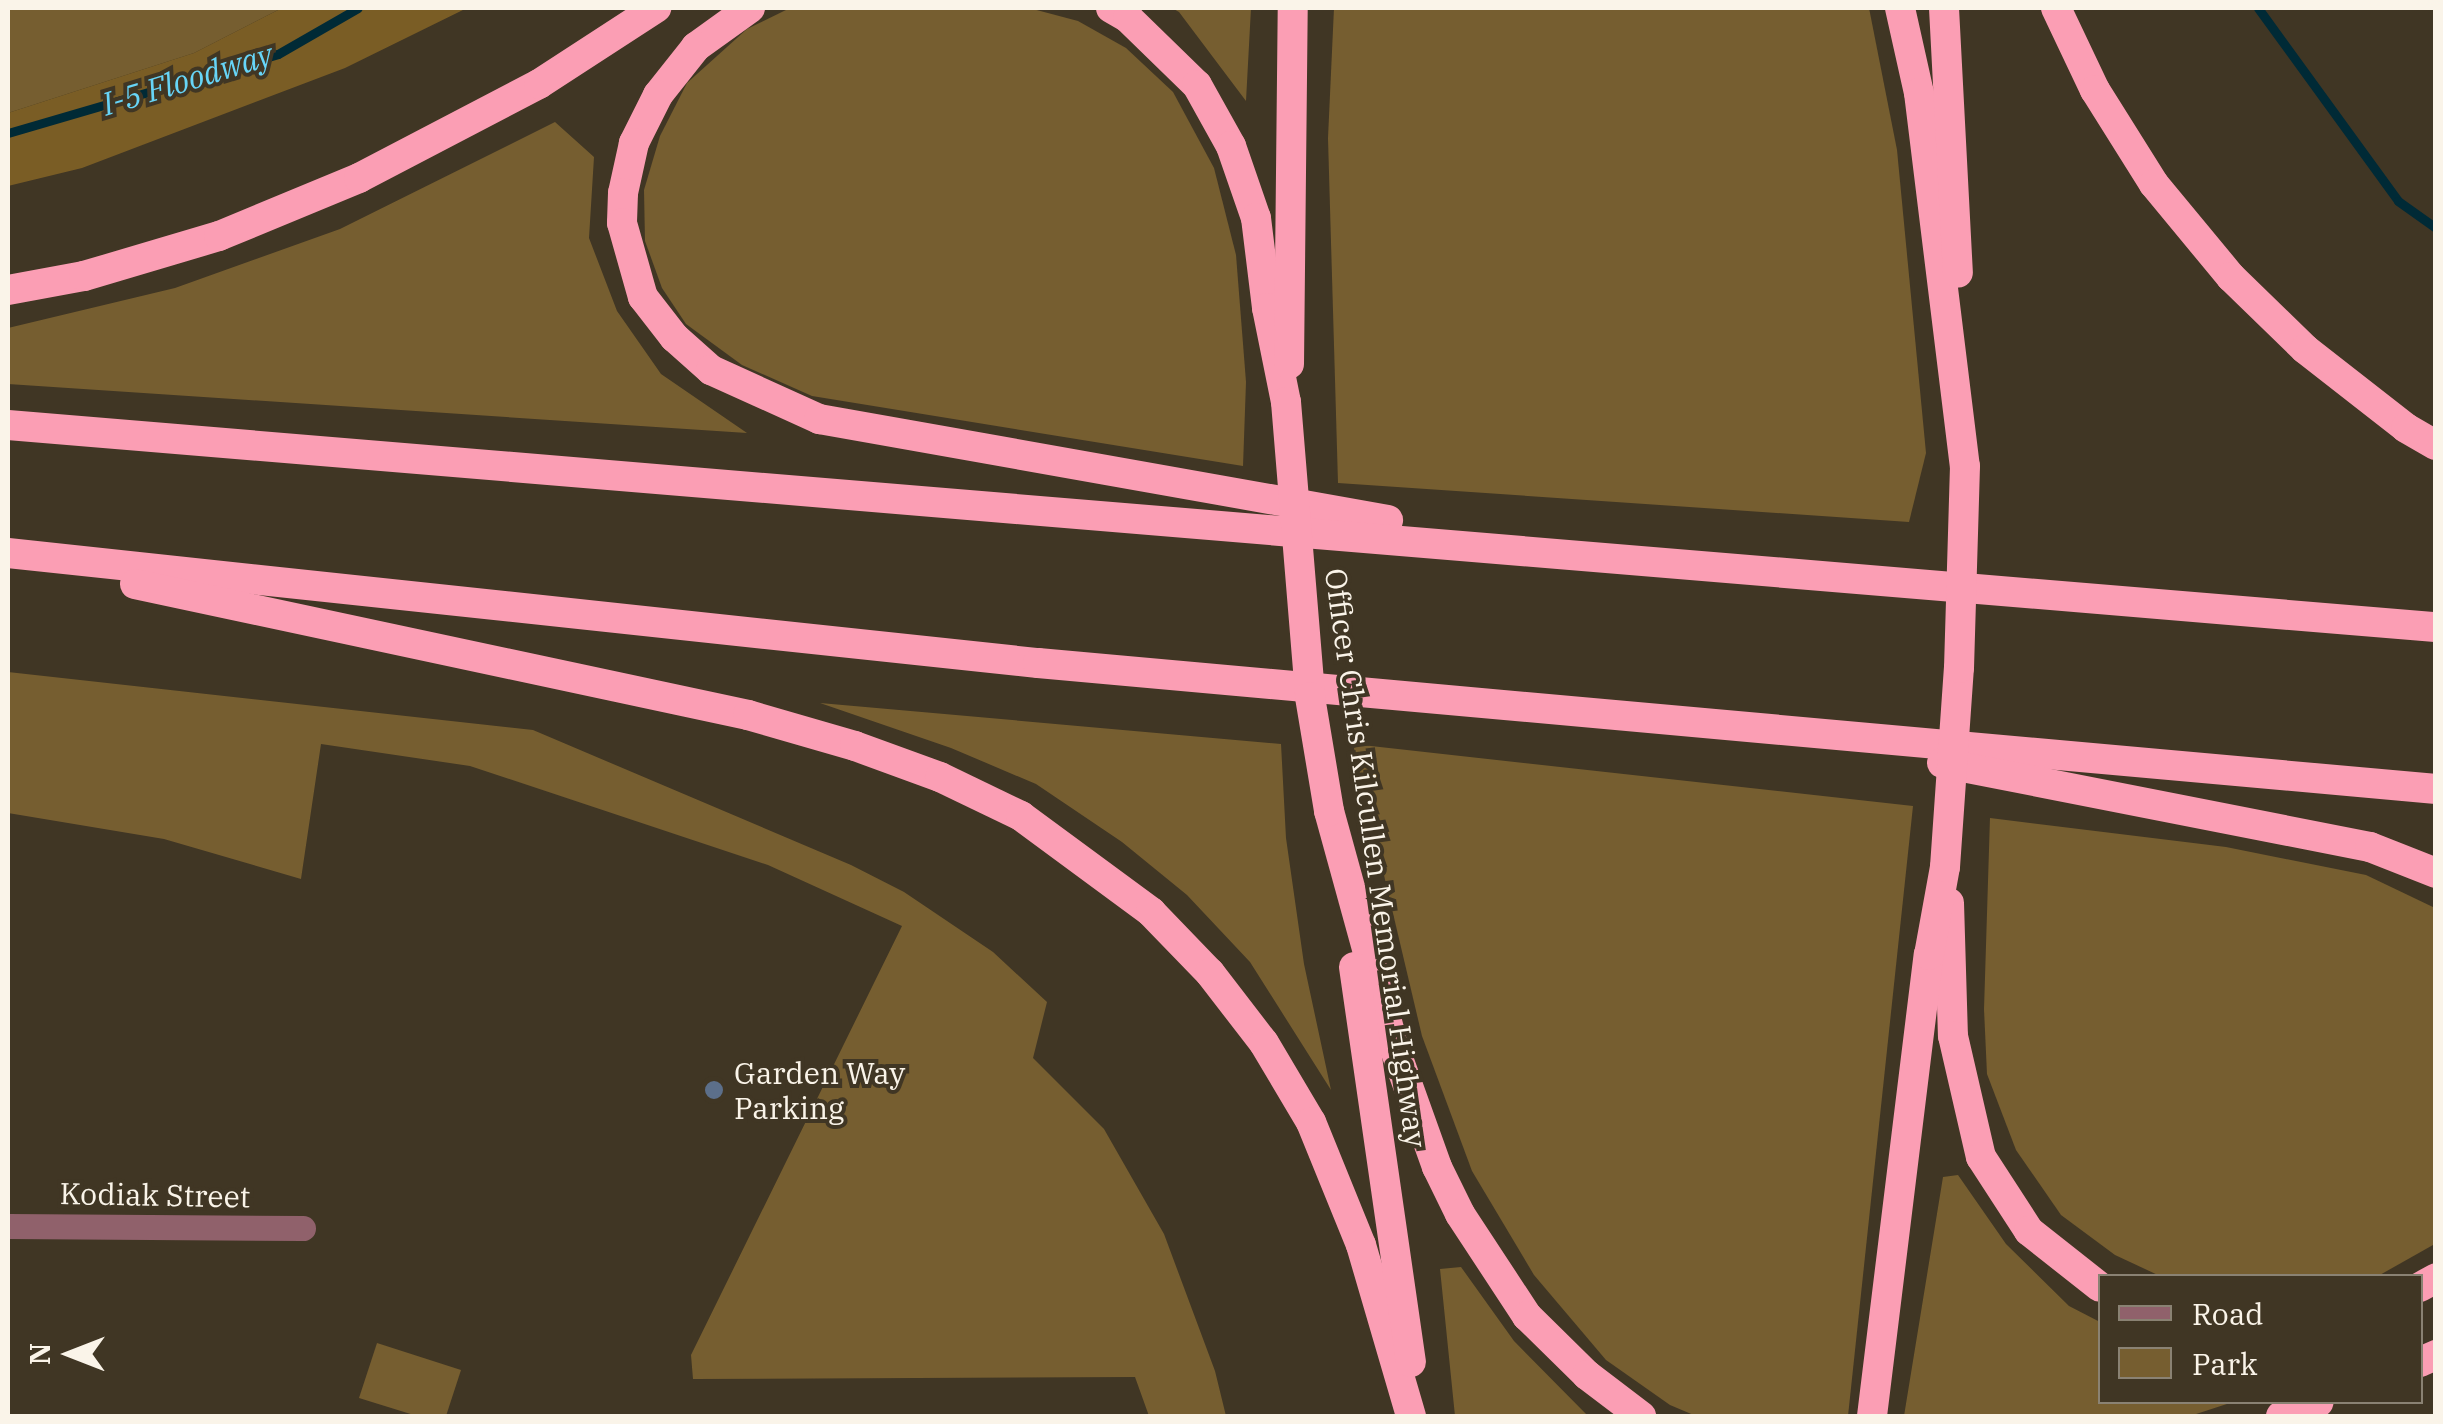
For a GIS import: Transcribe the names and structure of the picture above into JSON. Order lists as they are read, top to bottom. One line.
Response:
{"streets":{"highway":["Officer Chris Kilcullen Memorial Highway"],"street":["Kodiak Street"]},"water":["I-5 Floodway"],"places":["Garden Way Parking"],"legend":["Road","Park"],"north":"left"}
